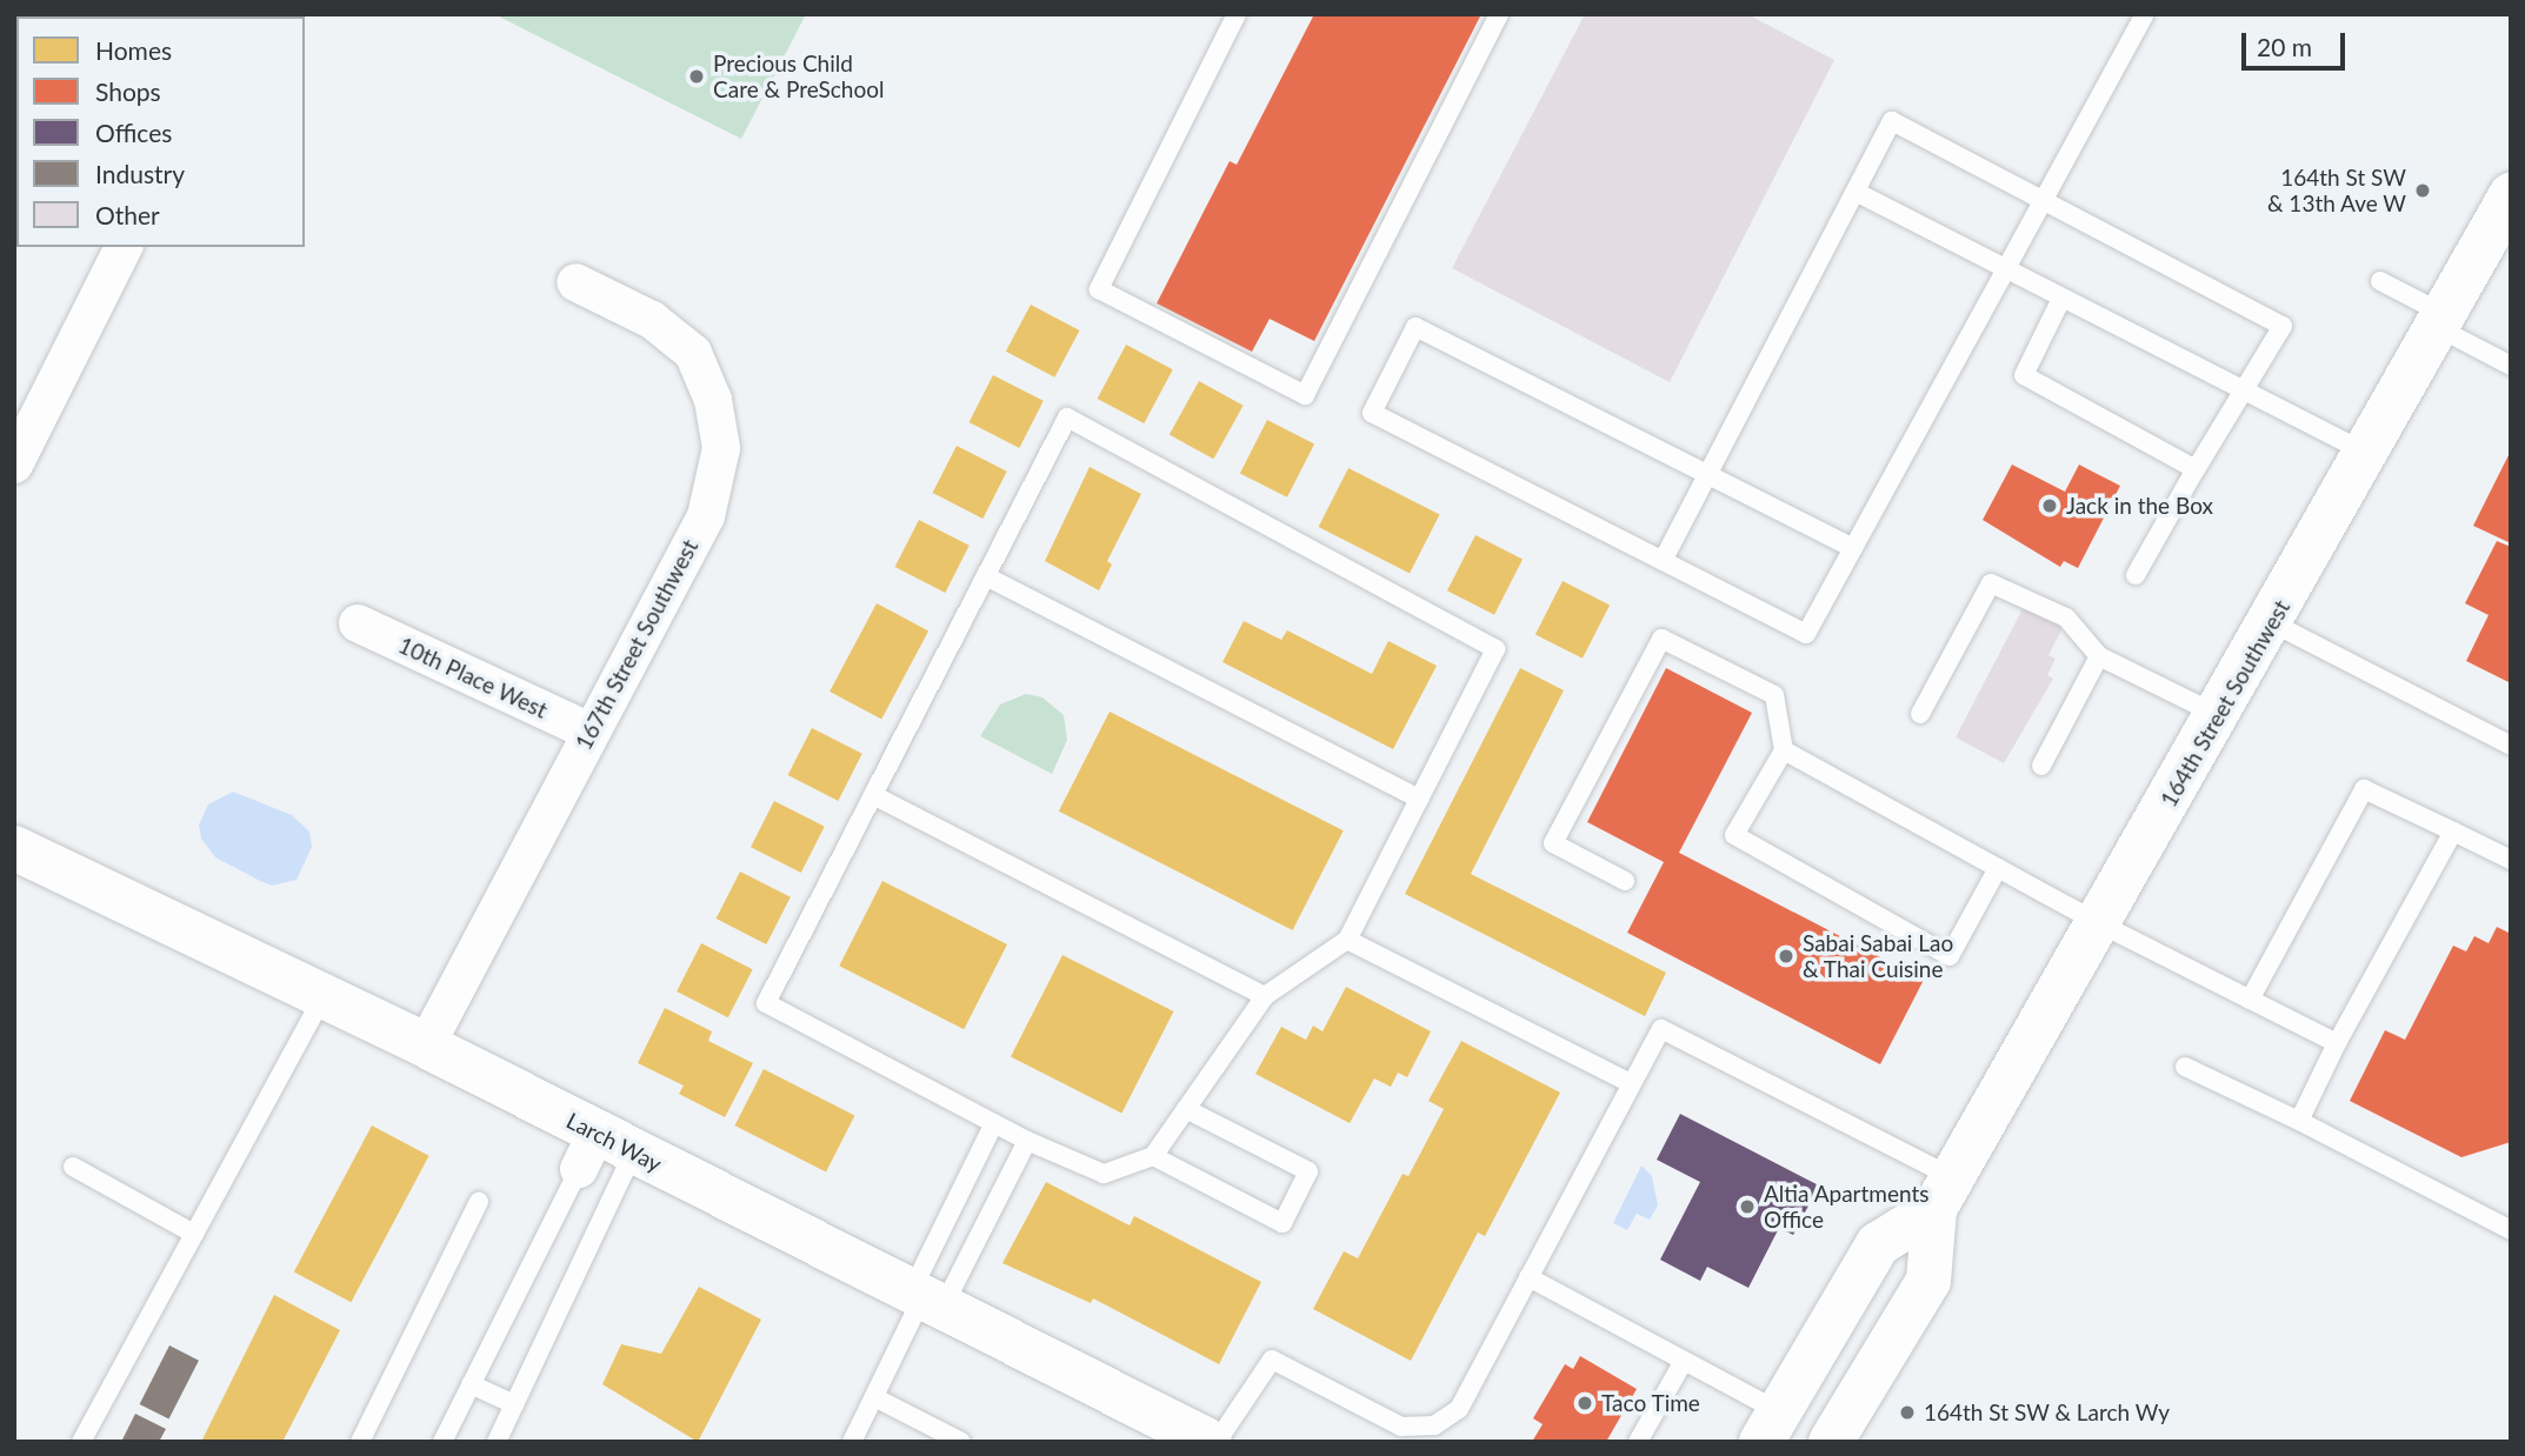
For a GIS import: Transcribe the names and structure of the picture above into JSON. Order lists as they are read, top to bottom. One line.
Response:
{"streets":{"main road":["164th Street Southwest","Larch Way"],"street":["167th Street Southwest","10th Place West"]},"crossings":[["167th Street Southwest","10th Place West"],["167th Street Southwest","Larch Way"]],"places":["Precious Child Care & PreSchool","164th St SW & 13th Ave W","Jack in the Box","Sabai Sabai Lao & Thai Cuisine","Altia Apartments Office","Taco Time","164th St SW & Larch Wy"],"legend":["Homes","Shops","Offices","Industry","Other"],"scale_bar":"20 m"}
